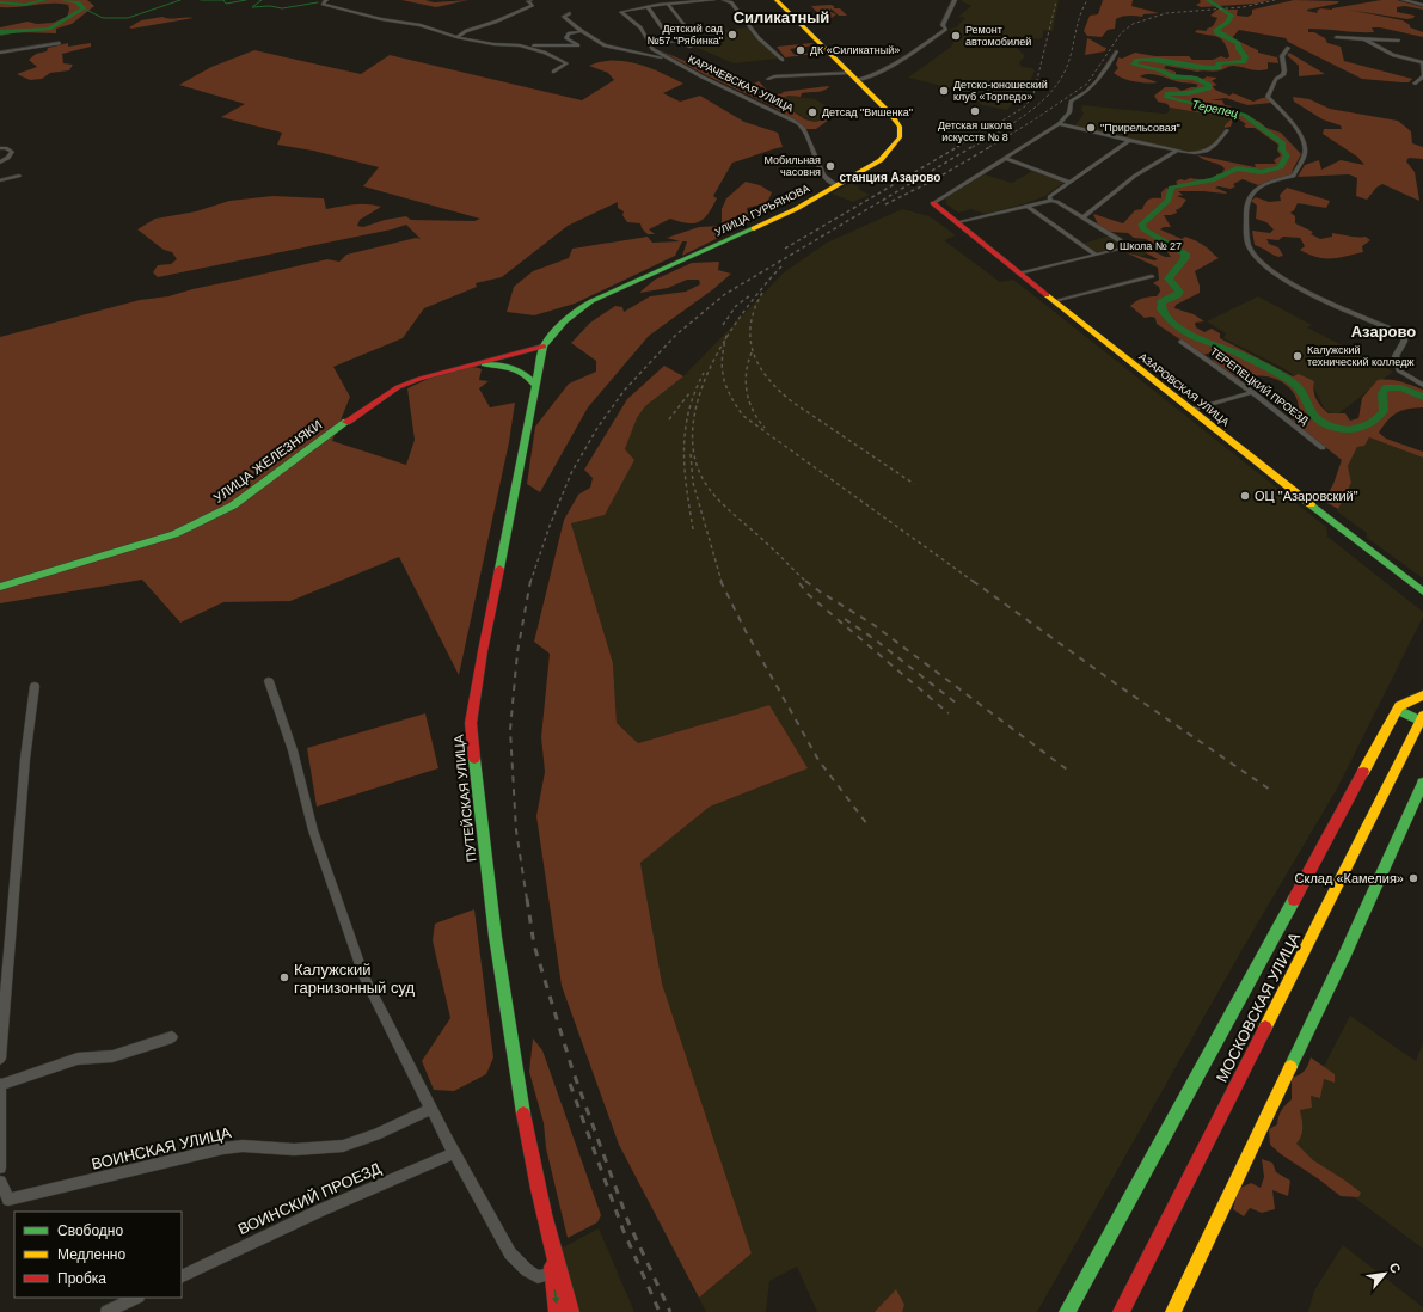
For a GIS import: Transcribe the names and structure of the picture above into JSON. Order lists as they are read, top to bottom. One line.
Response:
{"streets":{"street":["КАРАЧЕВСКАЯ УЛИЦА","УЛИЦА ГУРЬЯНОВА","ТЕРЕПЕЦКИЙ ПРОЕЗД","АЗАРОВСКАЯ УЛИЦА","УЛИЦА ЖЕЛЕЗНЯКИ","ПУТЕЙСКАЯ УЛИЦА","МОСКОВСКАЯ УЛИЦА","ВОИНСКАЯ УЛИЦА","ВОИНСКИЙ ПРОЕЗД"]},"crossings":[["КАРАЧЕВСКАЯ УЛИЦА","УЛИЦА ГУРЬЯНОВА"],["УЛИЦА ГУРЬЯНОВА","УЛИЦА ЖЕЛЕЗНЯКИ"],["УЛИЦА ГУРЬЯНОВА","ПУТЕЙСКАЯ УЛИЦА"],["УЛИЦА ЖЕЛЕЗНЯКИ","ПУТЕЙСКАЯ УЛИЦА"]],"districts":["Силикатный","станция Азарово","Азарово"],"water":["Терепец"],"places":["Детский сад №57 \"Рябинка\"","Ремонт автомобилей","ДК «Силикатный»","Детско-юношеский клуб «Торпедо»","Детская школа искусств № 8","Детсад \"Вишенка\"","\"Прирельсовая\"","Мобильная часовня","Школа № 27","Калужский технический колледж","ОЦ \"Азаровский\"","Склад «Камелия»","Калужский гарнизонный суд"],"legend":["Свободно","Медленно","Пробка"],"north":"top right"}
